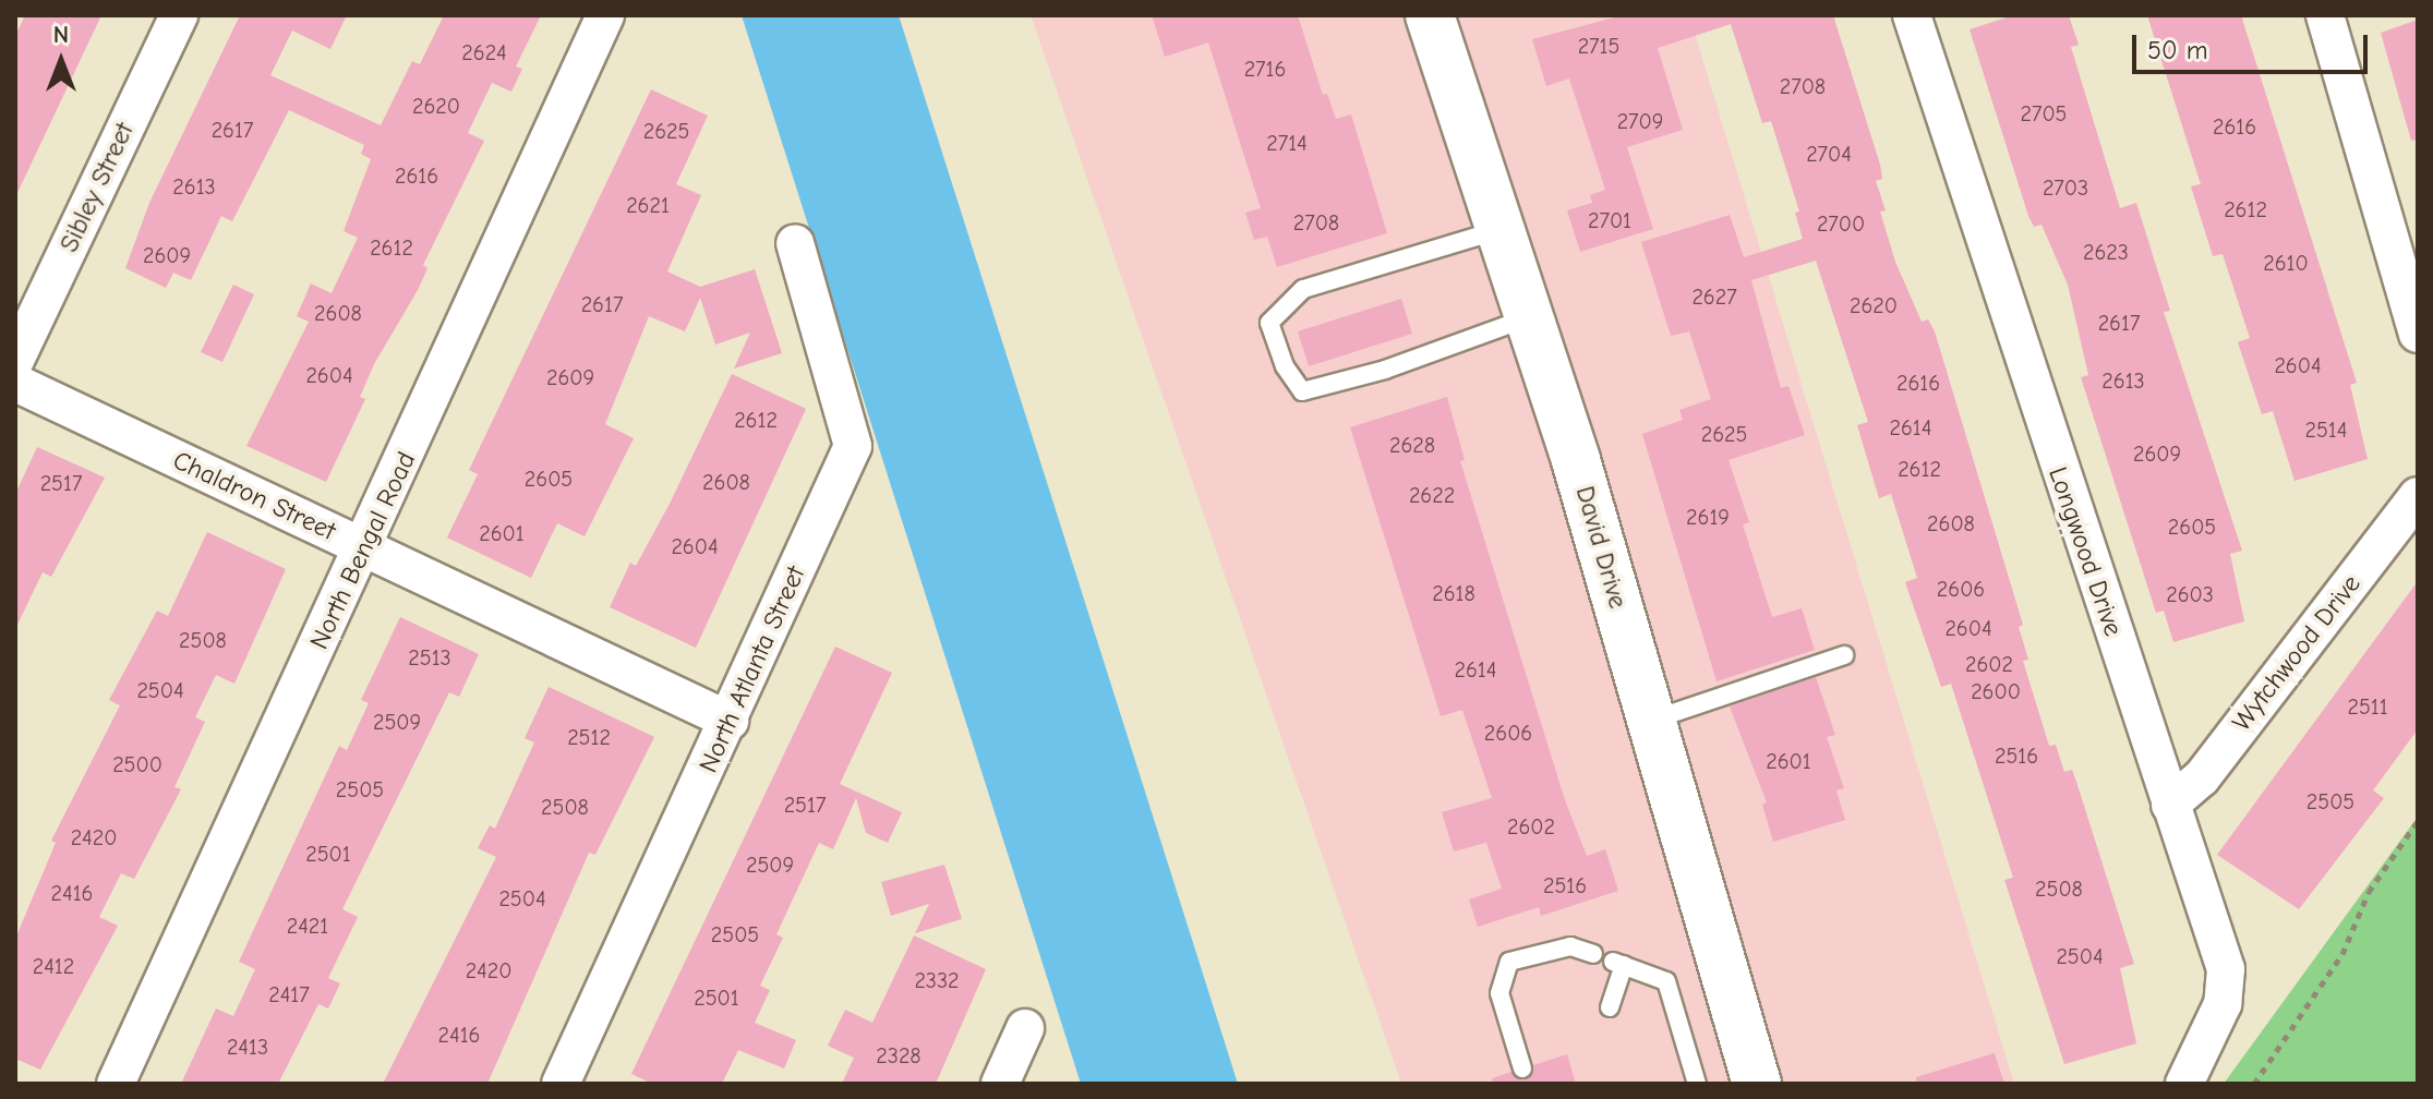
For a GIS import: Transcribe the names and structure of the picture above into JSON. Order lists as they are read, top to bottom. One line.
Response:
{"streets":{"main road":["David Drive"],"street":["Sibley Street","Chaldron Street","North Bengal Road","Longwood Drive","Wytchwood Drive","North Atlanta Street"]},"crossings":[["Chaldron Street","North Bengal Road"],["Chaldron Street","North Atlanta Street"],["Longwood Drive","Wytchwood Drive"]],"house_numbers":["2715","2624","2716","2708","2620","2705","2709","2616","2617","2625","2714","2704","2616","2613","2703","2621","2612","2701","2708","2700","2612","2623","2609","2610","2627","2617","2620","2608","2617","2604","2604","2609","2613","2616","2612","2614","2514","2625","2628","2609","2612","2605","2608","2517","2622","2619","2608","2605","2601","2604","2606","2618","2603","2604","2508","2513","2602","2614","2504","2600","2511","2509","2606","2512","2516","2601","2500","2505","2505","2517","2508","2602","2420","2501","2509","2516","2508","2416","2504","2421","2505","2504","2412","2420","2332","2417","2501","2416","2413","2328"],"scale_bar":"50 m","north":"top"}
